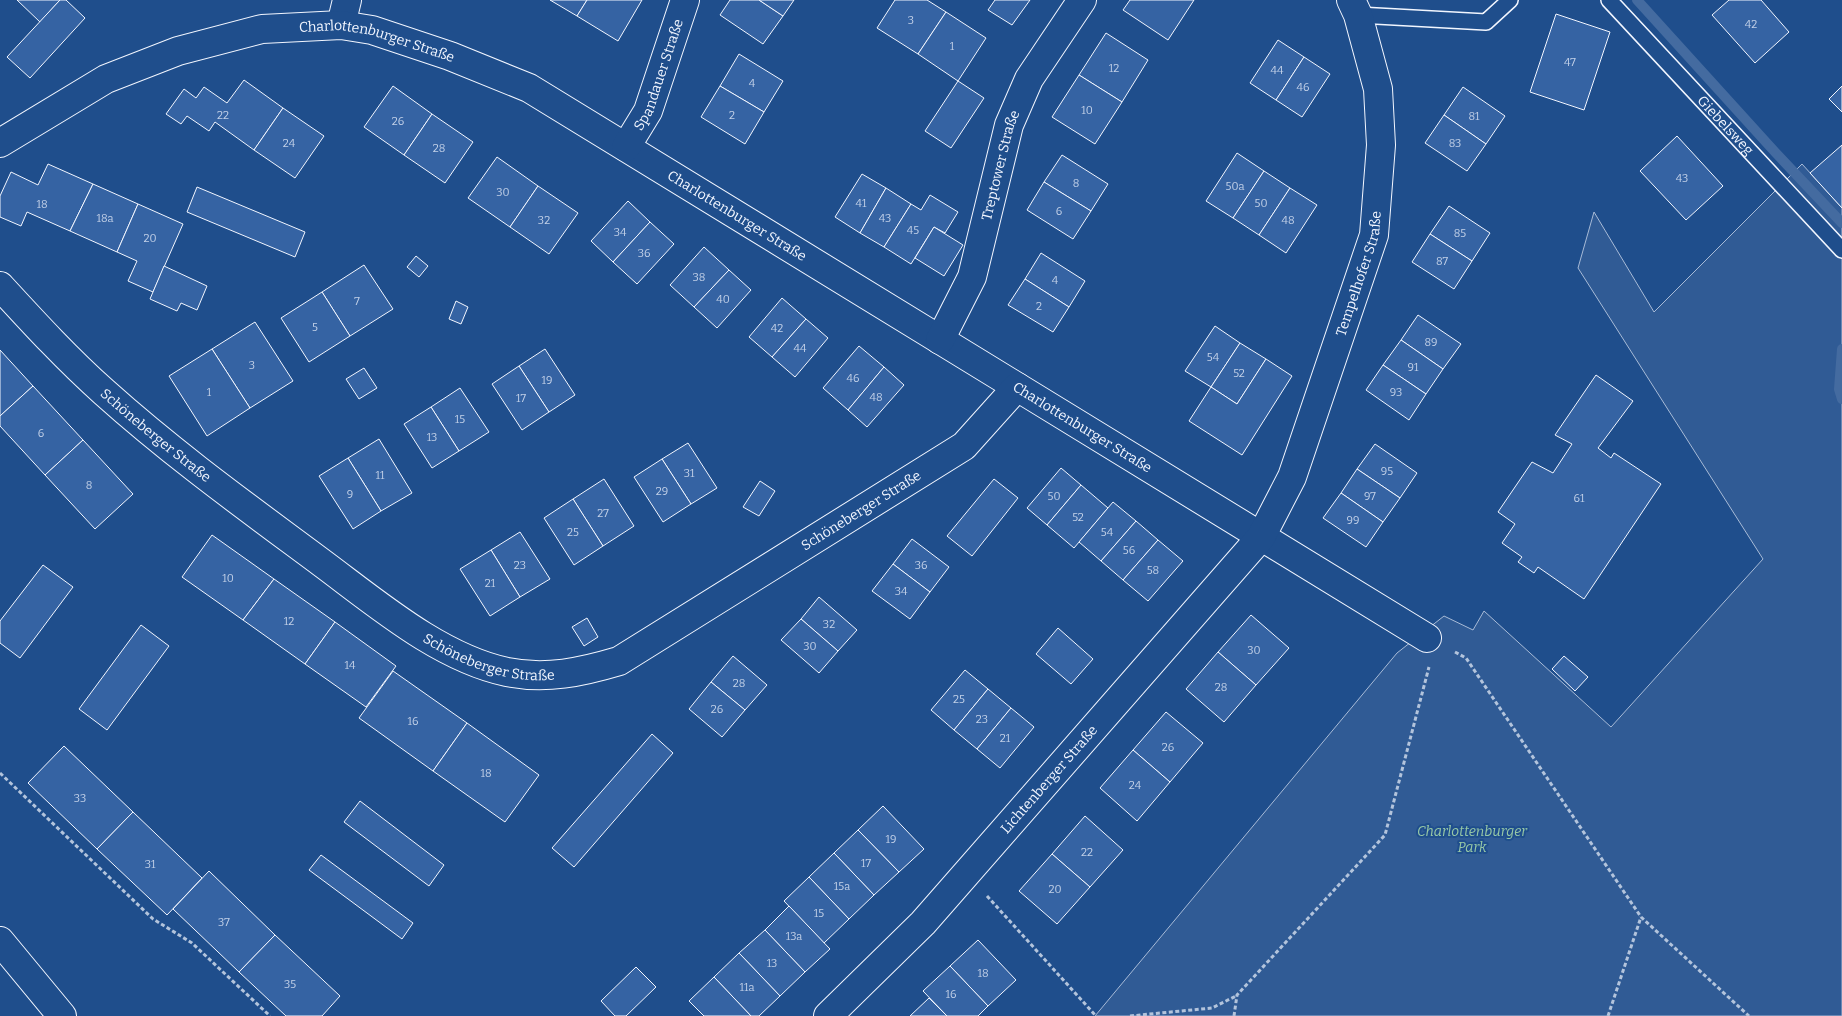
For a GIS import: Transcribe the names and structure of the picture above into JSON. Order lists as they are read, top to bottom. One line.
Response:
{"streets":{"street":["Charlottenburger Straße","Spandauer Straße","Treptower Straße","Tempelhofer Straße","Schöneberger Straße","Lichtenberger Straße"],"lane":["Giebelsweg"]},"crossings":[["Charlottenburger Straße","Spandauer Straße"],["Charlottenburger Straße","Treptower Straße"],["Charlottenburger Straße","Tempelhofer Straße"],["Charlottenburger Straße","Schöneberger Straße"],["Charlottenburger Straße","Lichtenberger Straße"],["Tempelhofer Straße","Lichtenberger Straße"]],"parks":["Charlottenburger Park"],"house_numbers":["3","42","1","47","12","44","4","46","10","22","2","81","26","24","83","28","43","8","50a","30","41","50","18","6","18a","43","32","48","45","34","85","20","36","87","38","4","40","7","2","5","42","89","44","54","3","91","52","46","19","1","93","48","17","15","6","13","95","31","11","8","29","9","50","97","61","27","52","99","25","54","56","23","36","58","10","21","34","12","32","30","30","14","28","28","25","26","23","16","21","26","18","24","33","19","22","17","31","15a","20","15","37","13a","13","18","35","11a","16"]}
